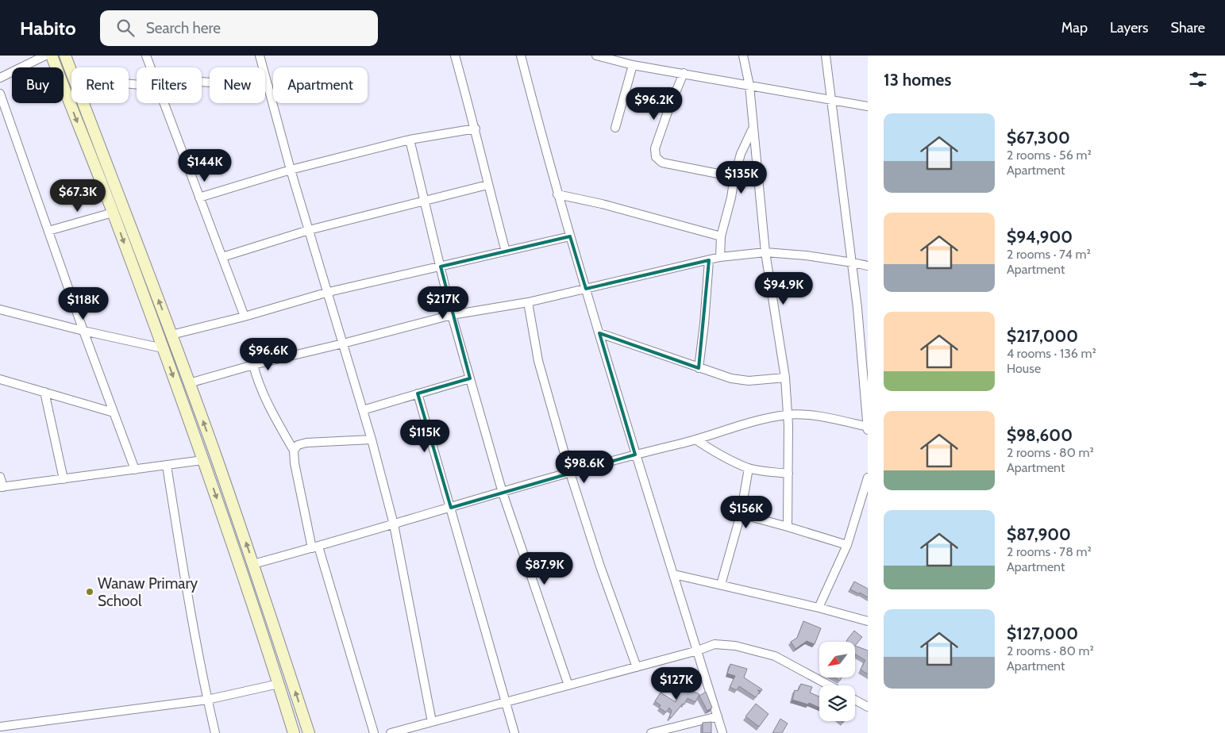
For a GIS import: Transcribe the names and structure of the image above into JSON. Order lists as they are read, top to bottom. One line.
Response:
{"places":["Wanaw Primary School"],"north":"bottom left","page":{"header":"Habito","search":"Search here","nav":["Map","Layers","Share"],"heading":"13 homes","chip":["Buy","Rent","Filters","New","Apartment"],"price":["$96.2K","$144K","$135K","$67.3K","$94.9K","$217K","$118K","$96.6K","$115K","$98.6K","$156K","$87.9K","$127K"],"list":[{"name":"$67,300","note":"2 rooms · 56 m² · Apartment"},{"name":"$94,900","note":"2 rooms · 74 m² · Apartment"},{"name":"$217,000","note":"4 rooms · 136 m² · House"},{"name":"$98,600","note":"2 rooms · 80 m² · Apartment"},{"name":"$87,900","note":"2 rooms · 78 m² · Apartment"},{"name":"$127,000","note":"2 rooms · 80 m² · Apartment"}]}}
